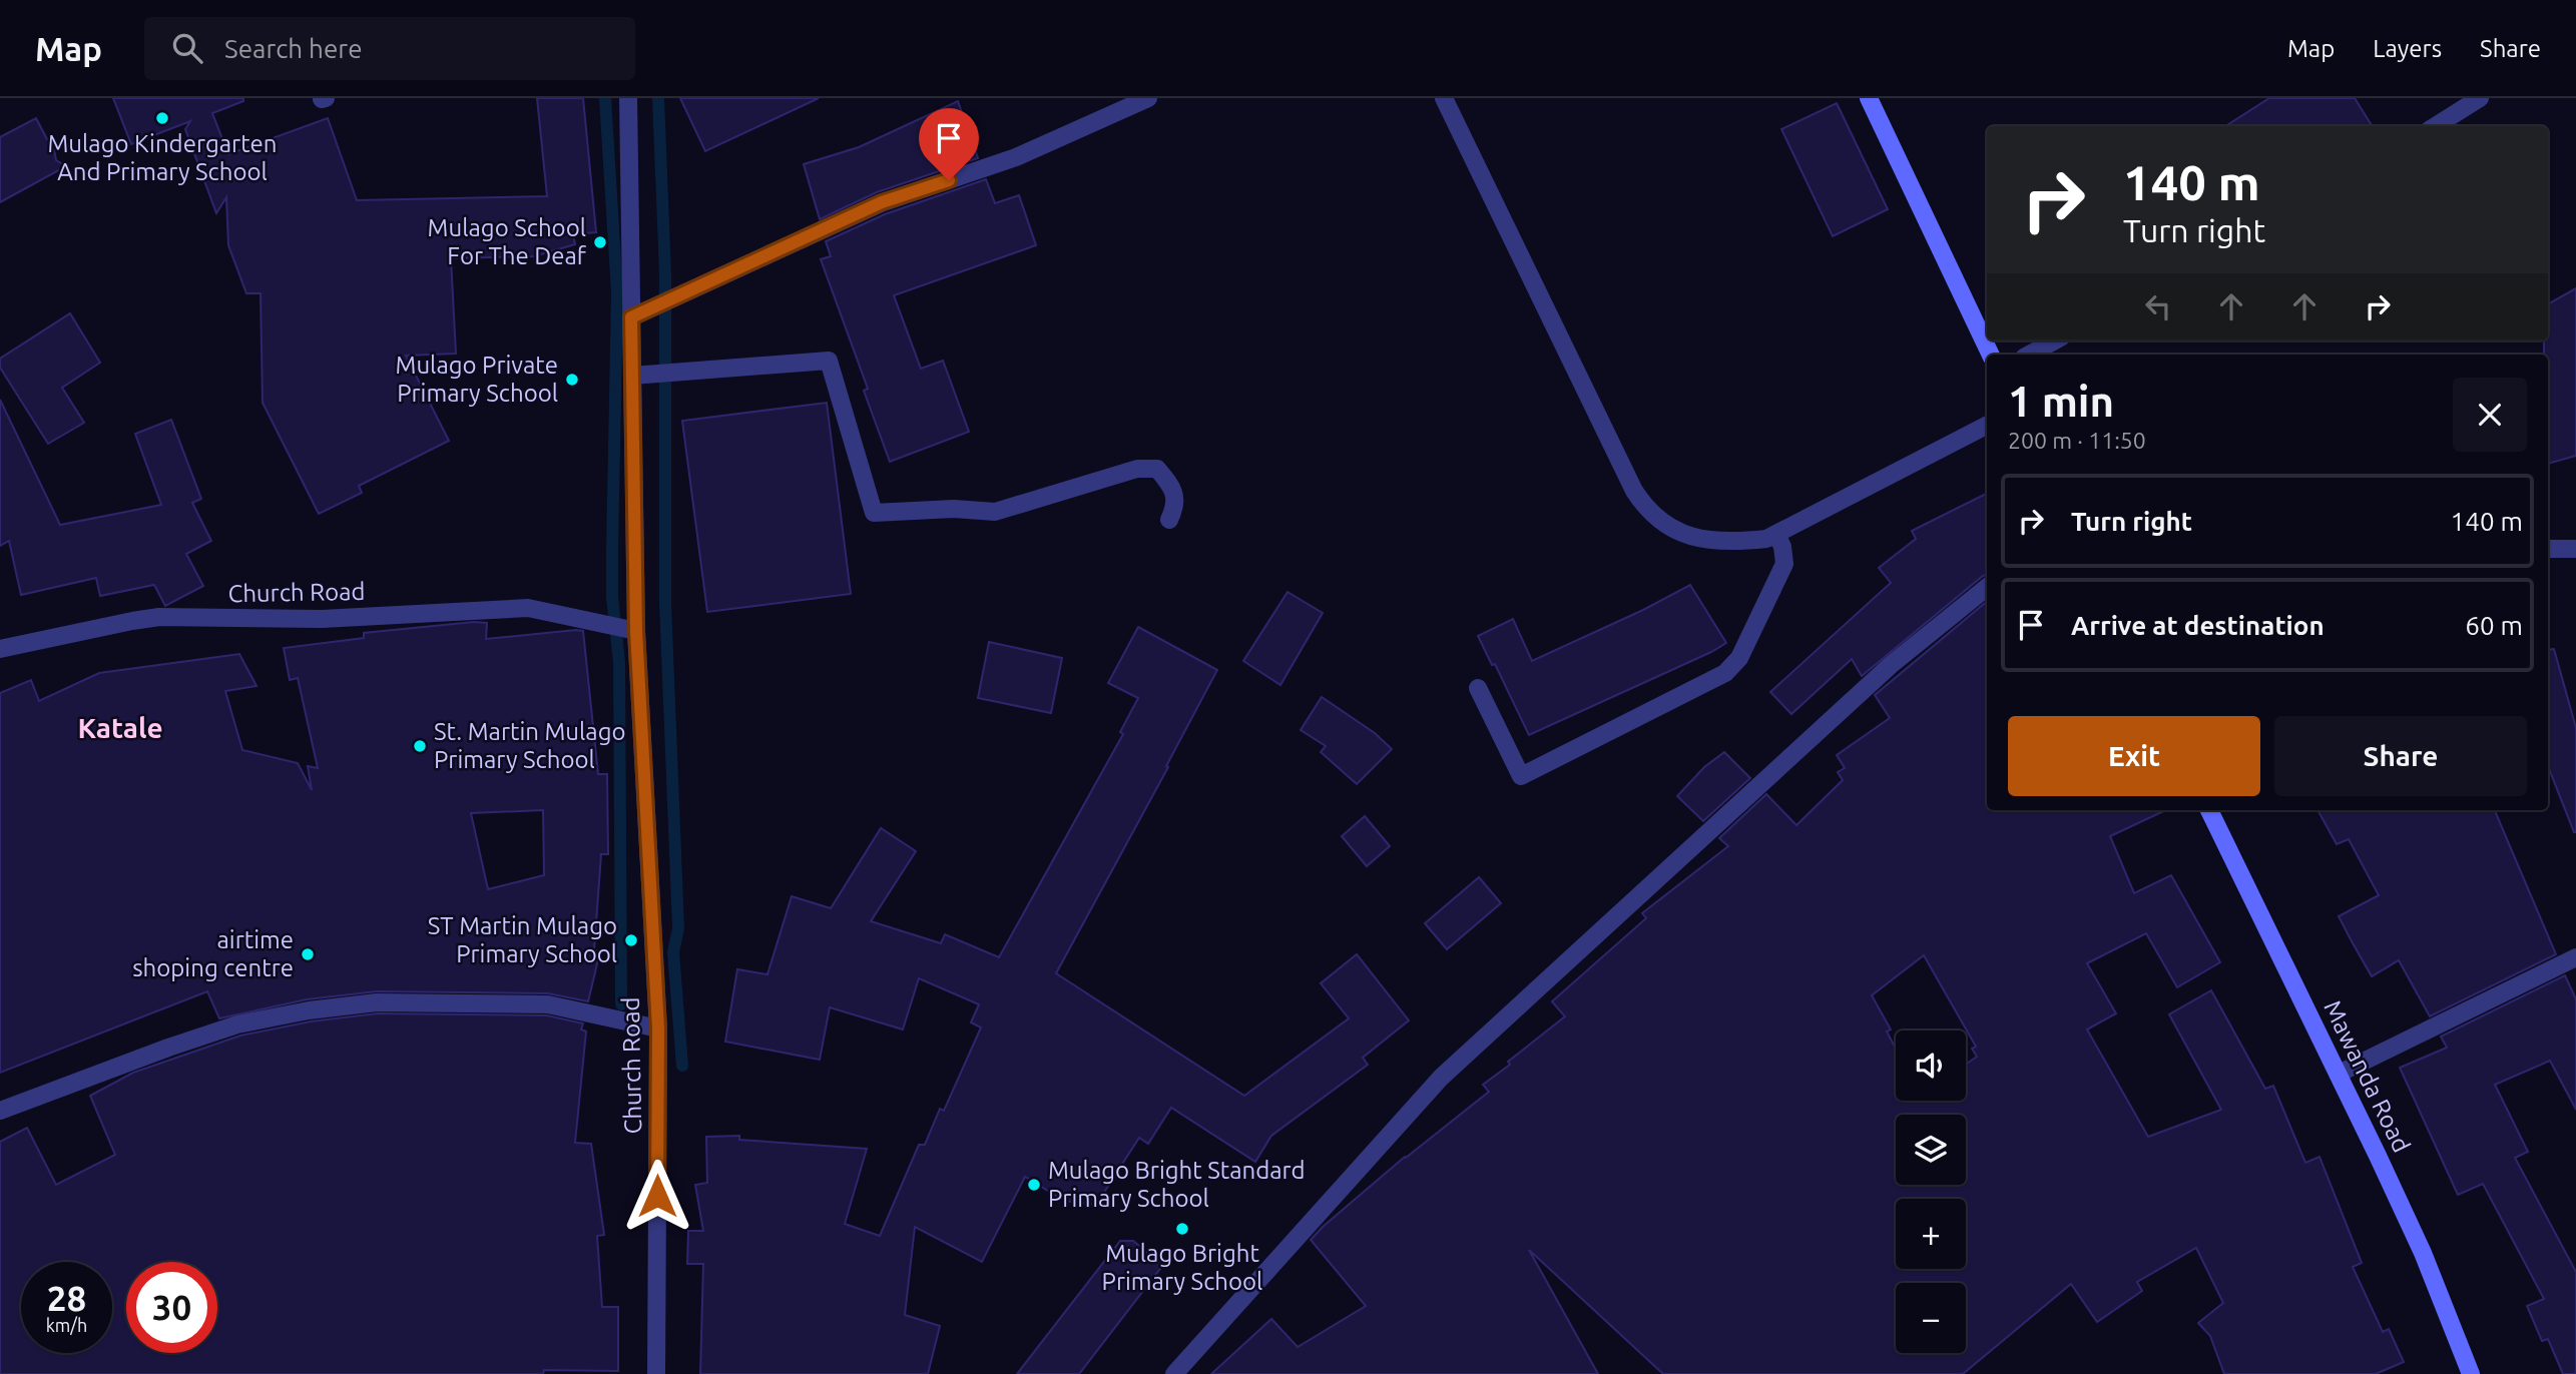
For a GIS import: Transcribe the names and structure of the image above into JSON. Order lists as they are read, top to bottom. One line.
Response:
{"streets":{"street":["Church Road","Mawanda Road"]},"districts":["Katale"],"places":["Mulago Kindergarten And Primary School","Mulago School For The Deaf","Mulago Private Primary School","St. Martin Mulago Primary School","ST Martin Mulago Primary School","airtime shoping centre","Mulago Bright Standard Primary School","Mulago Bright Primary School"],"page":{"header":"Map","search":"Search here","nav":["Map","Layers","Share"],"turn":["140 m","Turn right"],"heading":["1 min","200 m · 11:50"],"list":[{"name":"Turn right","value":"140 m"},{"name":"Arrive at destination","value":"60 m"}],"buttons":["Exit","Share"],"map_buttons":["+","−"],"speed":"28 km/h","limit":"30"}}
